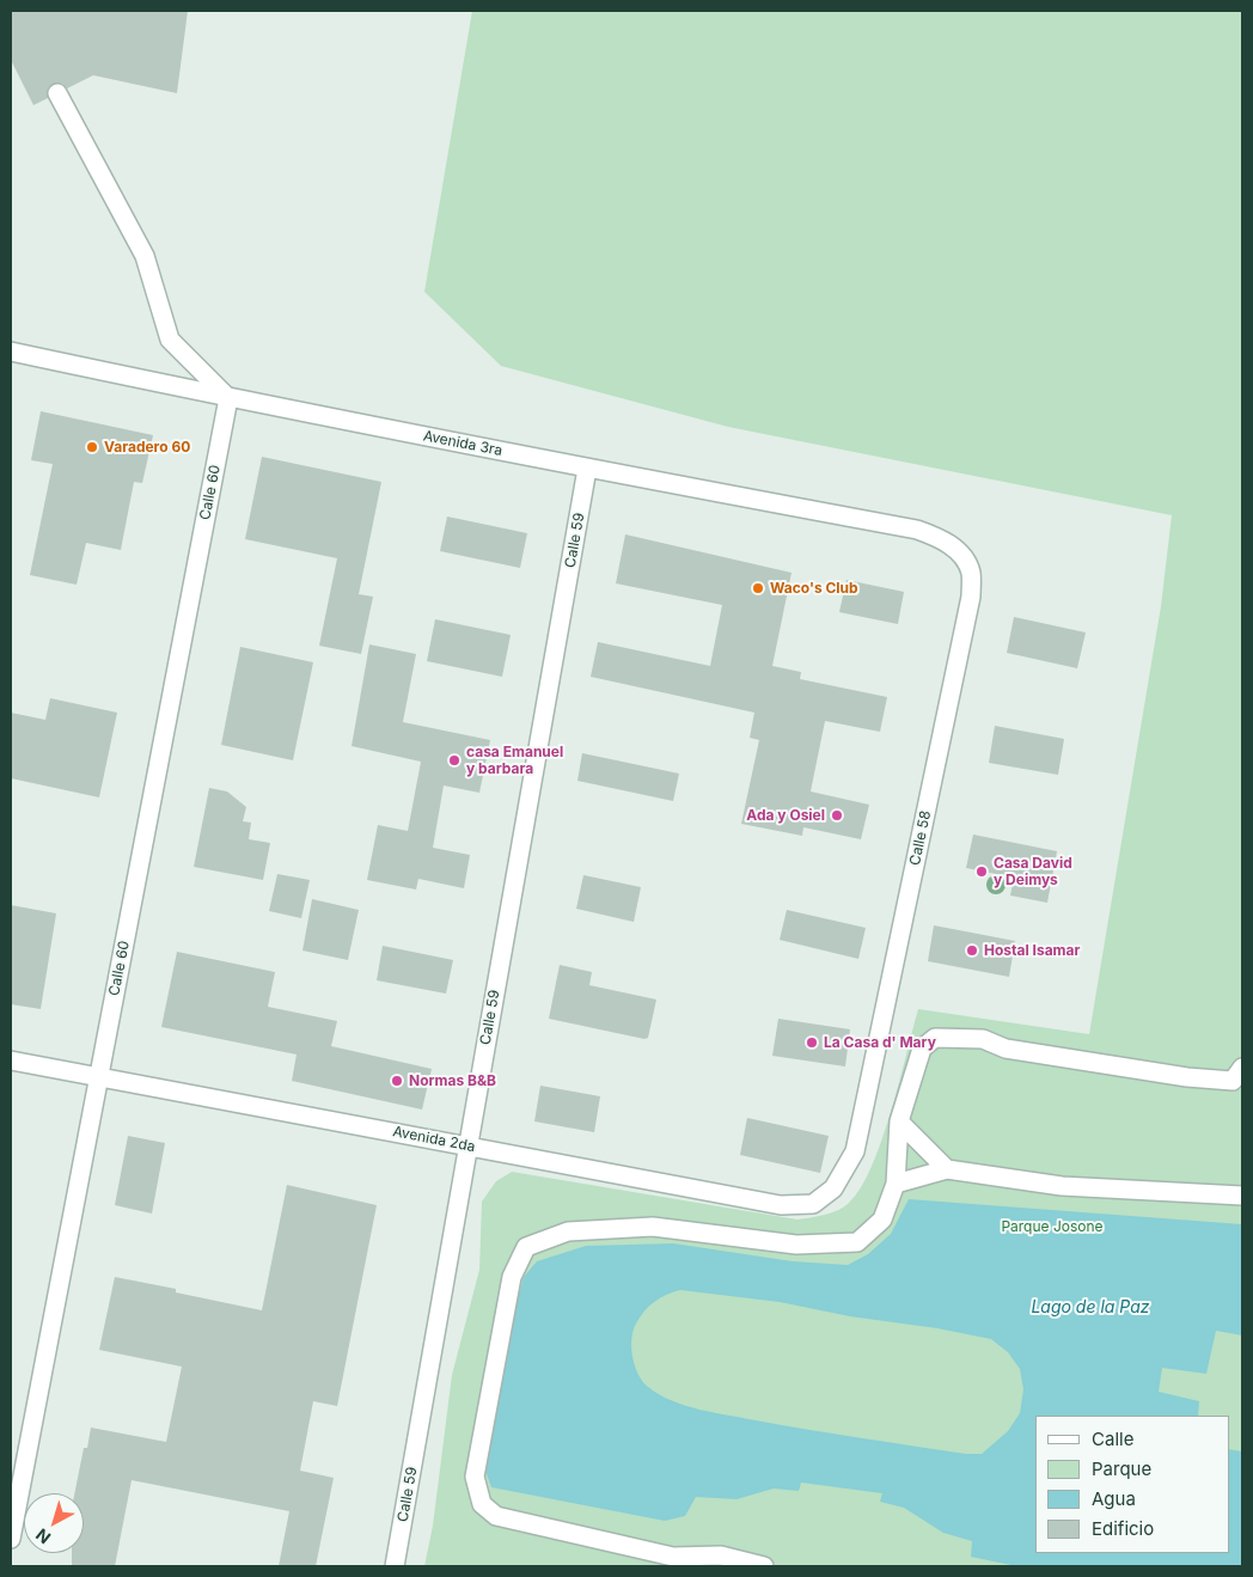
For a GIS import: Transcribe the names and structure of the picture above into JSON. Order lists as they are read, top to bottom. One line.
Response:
{"streets":{"street":["Avenida 3ra","Calle 60","Calle 59","Calle 58","Avenida 2da"]},"crossings":[["Avenida 3ra","Calle 60"],["Avenida 3ra","Calle 59"],["Avenida 3ra","Calle 58"],["Calle 60","Avenida 2da"],["Calle 59","Avenida 2da"],["Calle 58","Avenida 2da"]],"water":["Lago de la Paz"],"parks":["Parque Josone"],"places":["Varadero 60","Waco's Club","casa Emanuel y barbara","Ada y Osiel","Casa David y Deimys","Hostal Isamar","La Casa d' Mary","Normas B&B"],"legend":["Calle","Parque","Agua","Edificio"],"north":"bottom left"}
